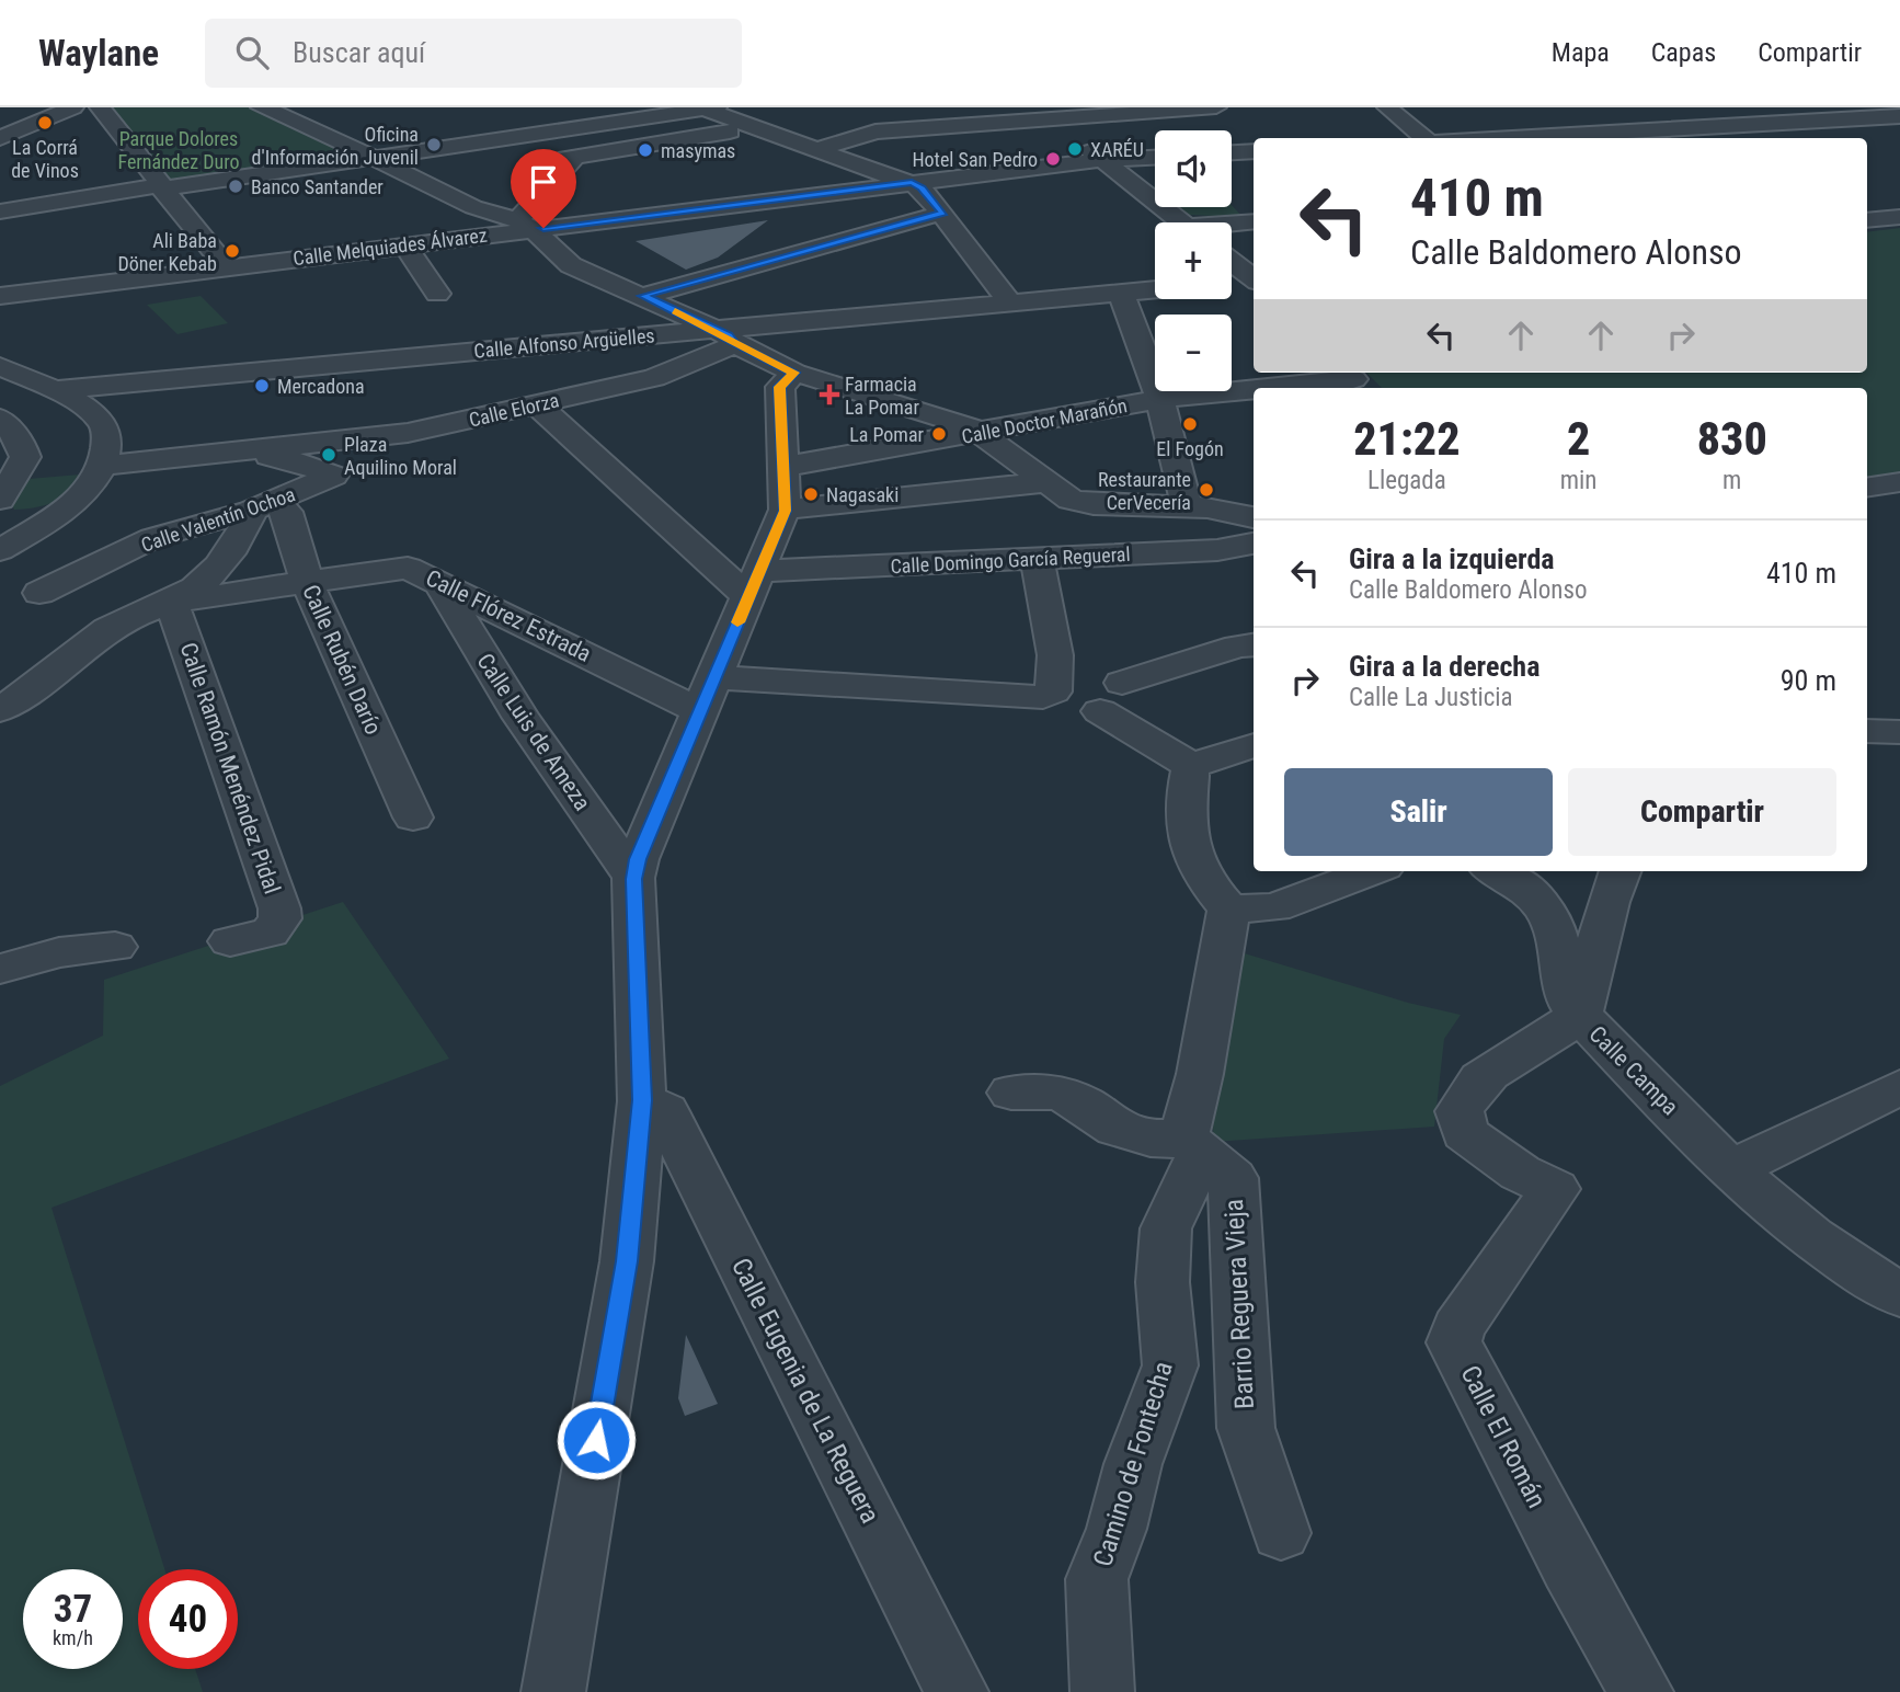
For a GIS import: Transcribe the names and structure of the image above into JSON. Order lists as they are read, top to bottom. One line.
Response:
{"streets":{"street":["Calle Melquiades Álvarez","Calle Alfonso Argüelles","Calle Elorza","Calle Doctor Marañón","Calle Valentín Ochoa","Calle Domingo García Regueral","Calle Flórez Estrada","Calle Rubén Darío","Calle Luis de Ameza","Calle Ramón Menéndez Pidal","Calle Campa","Barrio Reguera Vieja","Calle Eugenia de La Reguera","Calle El Román","Camino de Fontecha"]},"crossings":[["Calle Alfonso Argüelles","Calle Elorza"],["Calle Elorza","Calle Valentín Ochoa"],["Calle Valentín Ochoa","Calle Rubén Darío"],["Calle Flórez Estrada","Calle Rubén Darío"],["Calle Flórez Estrada","Calle Luis de Ameza"],["Calle Flórez Estrada","Calle Ramón Menéndez Pidal"],["Calle Campa","Calle El Román"],["Barrio Reguera Vieja","Camino de Fontecha"]],"parks":["Parque Dolores Fernández Duro"],"places":{"other":["La Corrá de Vinos","Oficina d'Información Juvenil","XARÉU","masymas","Hotel San Pedro","Banco Santander","Ali Baba Döner Kebab","Mercadona","El Fogón","La Pomar","Plaza Aquilino Moral","Restaurante CerVecería","Nagasaki"],"health":["Farmacia La Pomar"]},"page":{"header":"Waylane","search":"Buscar aquí","nav":["Mapa","Capas","Compartir"],"map_buttons":["+","−"],"turn":["410 m","Calle Baldomero Alonso"],"eta":["21:22","Llegada","2","min","830","m"],"list":[{"name":"Gira a la izquierda","note":"Calle Baldomero Alonso","value":"410 m"},{"name":"Gira a la derecha","note":"Calle La Justicia","value":"90 m"}],"buttons":["Salir","Compartir"],"speed":"37 km/h","limit":"40"}}
